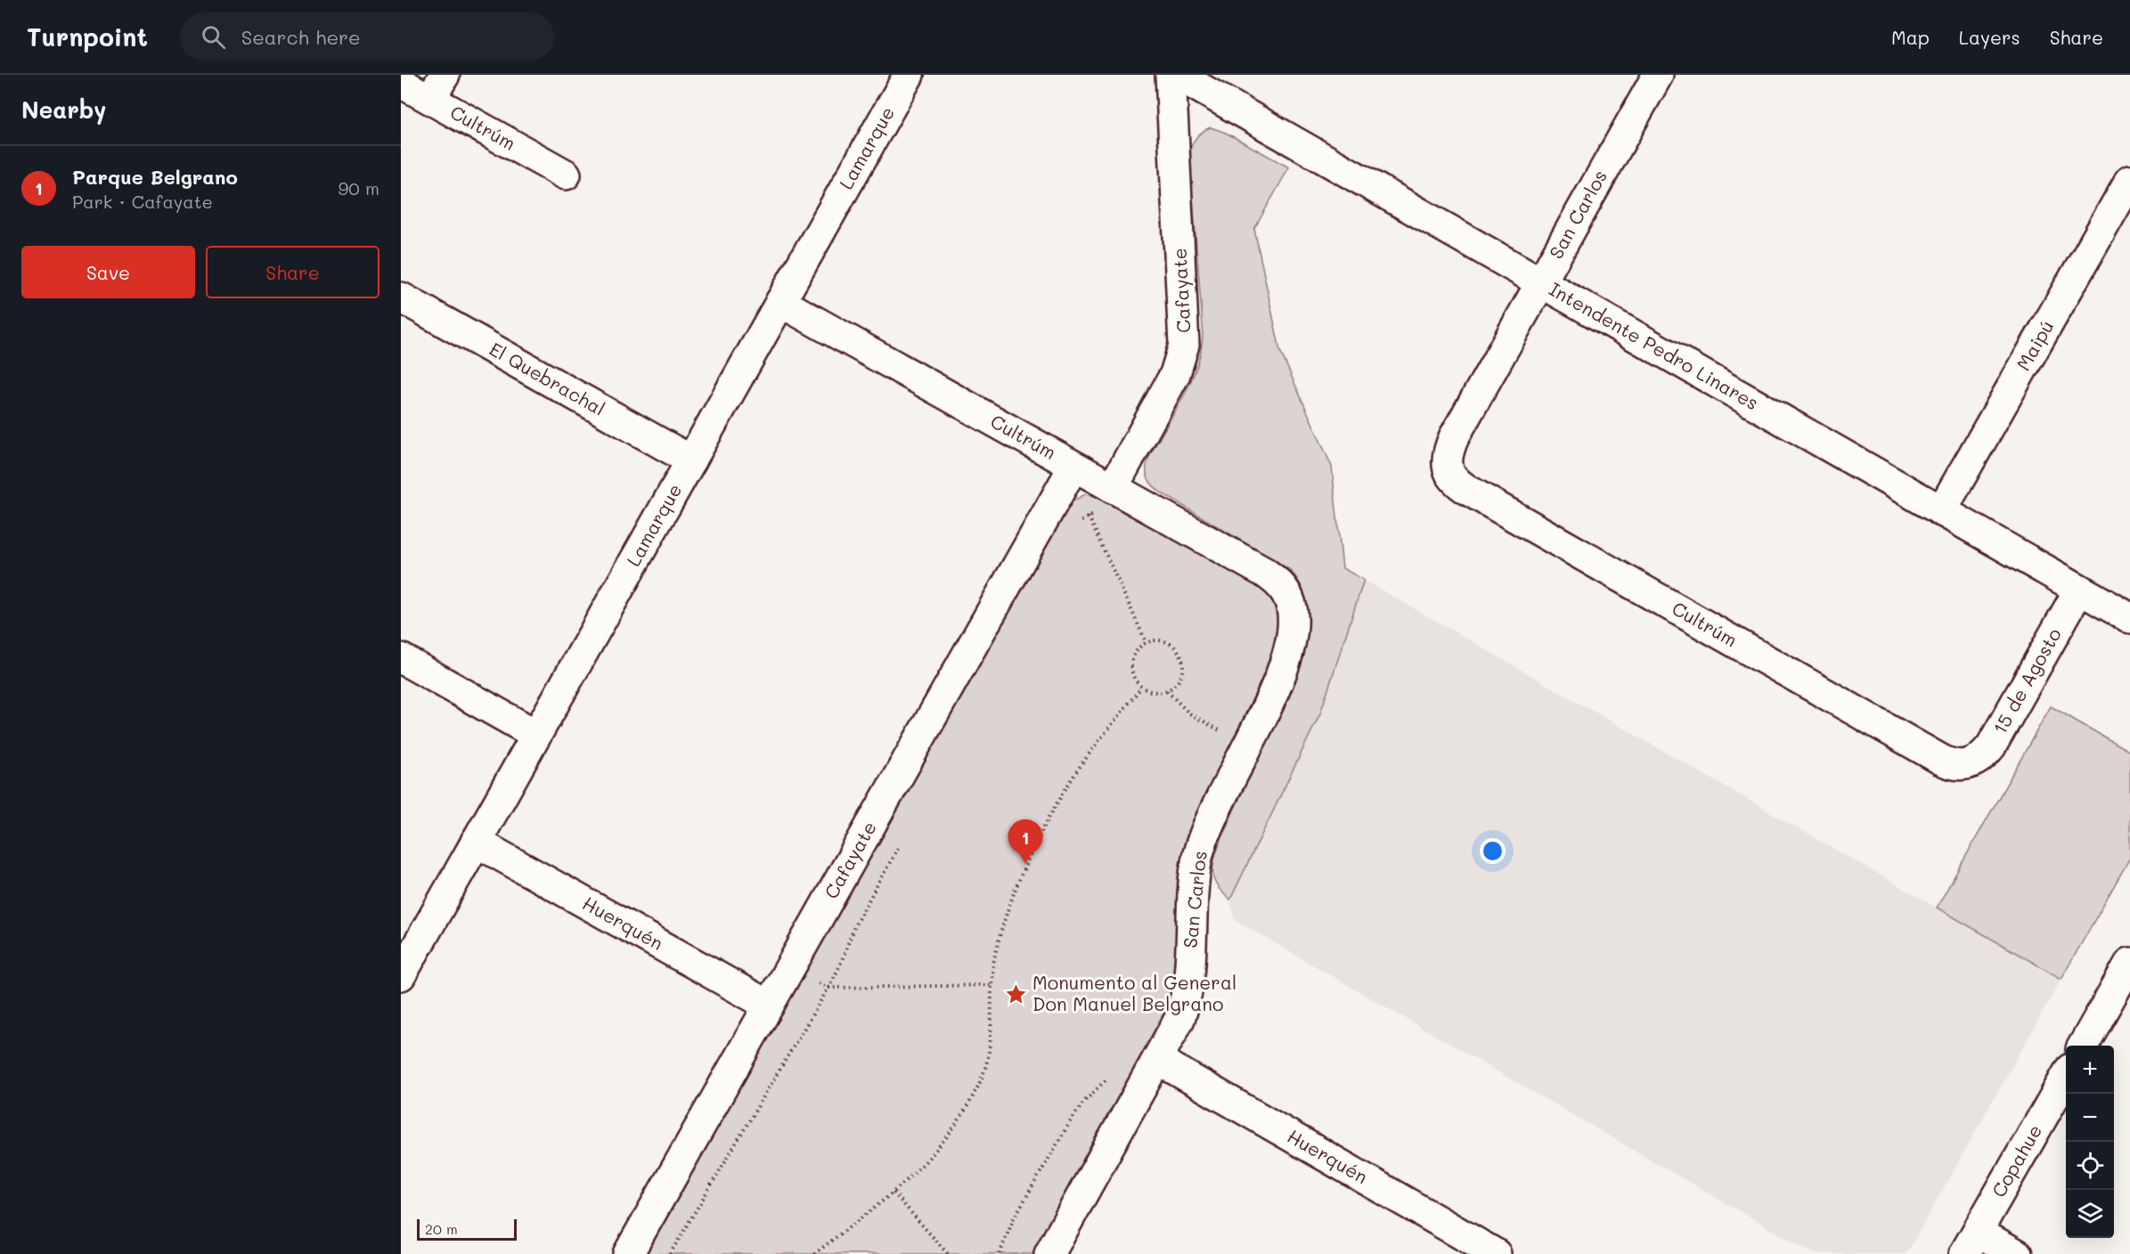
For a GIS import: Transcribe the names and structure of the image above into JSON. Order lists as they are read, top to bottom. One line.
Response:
{"streets":{"street":["Cultrúm","Lamarque","San Carlos","Cafayate","Maipú","Intendente Pedro Linares","El Quebrachal","15 de Agosto","Huerquén","Copahue"]},"crossings":[["Cultrúm","Lamarque"],["Cultrúm","San Carlos"],["Cultrúm","Cafayate"],["Cultrúm","15 de Agosto"],["Lamarque","El Quebrachal"],["Lamarque","Huerquén"],["San Carlos","Intendente Pedro Linares"],["San Carlos","Huerquén"],["Cafayate","Huerquén"],["Maipú","Intendente Pedro Linares"],["Intendente Pedro Linares","15 de Agosto"]],"places":{"place":["Monumento al General Don Manuel Belgrano"]},"scale_bar":"20 m","page":{"header":"Turnpoint","search":"Search here","nav":["Map","Layers","Share"],"heading":"Nearby","list":[{"mark":"1","name":"Parque Belgrano","note":"Park · Cafayate","value":"90 m"}],"buttons":["Save","Share"],"pins":"1","map_buttons":["+","−"],"scale":"20 m"}}
